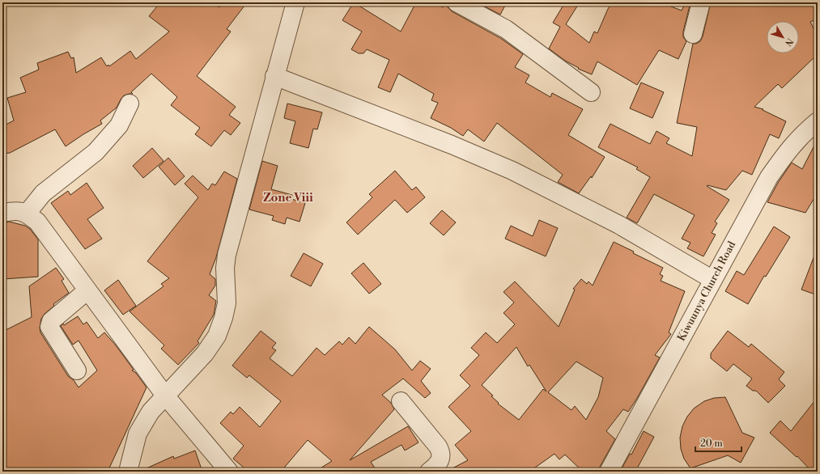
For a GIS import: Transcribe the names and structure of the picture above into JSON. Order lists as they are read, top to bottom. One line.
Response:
{"streets":{"street":["Kiwuunya Church Road"]},"districts":["Zone Viii"],"scale_bar":"20 m","north":"bottom right"}
